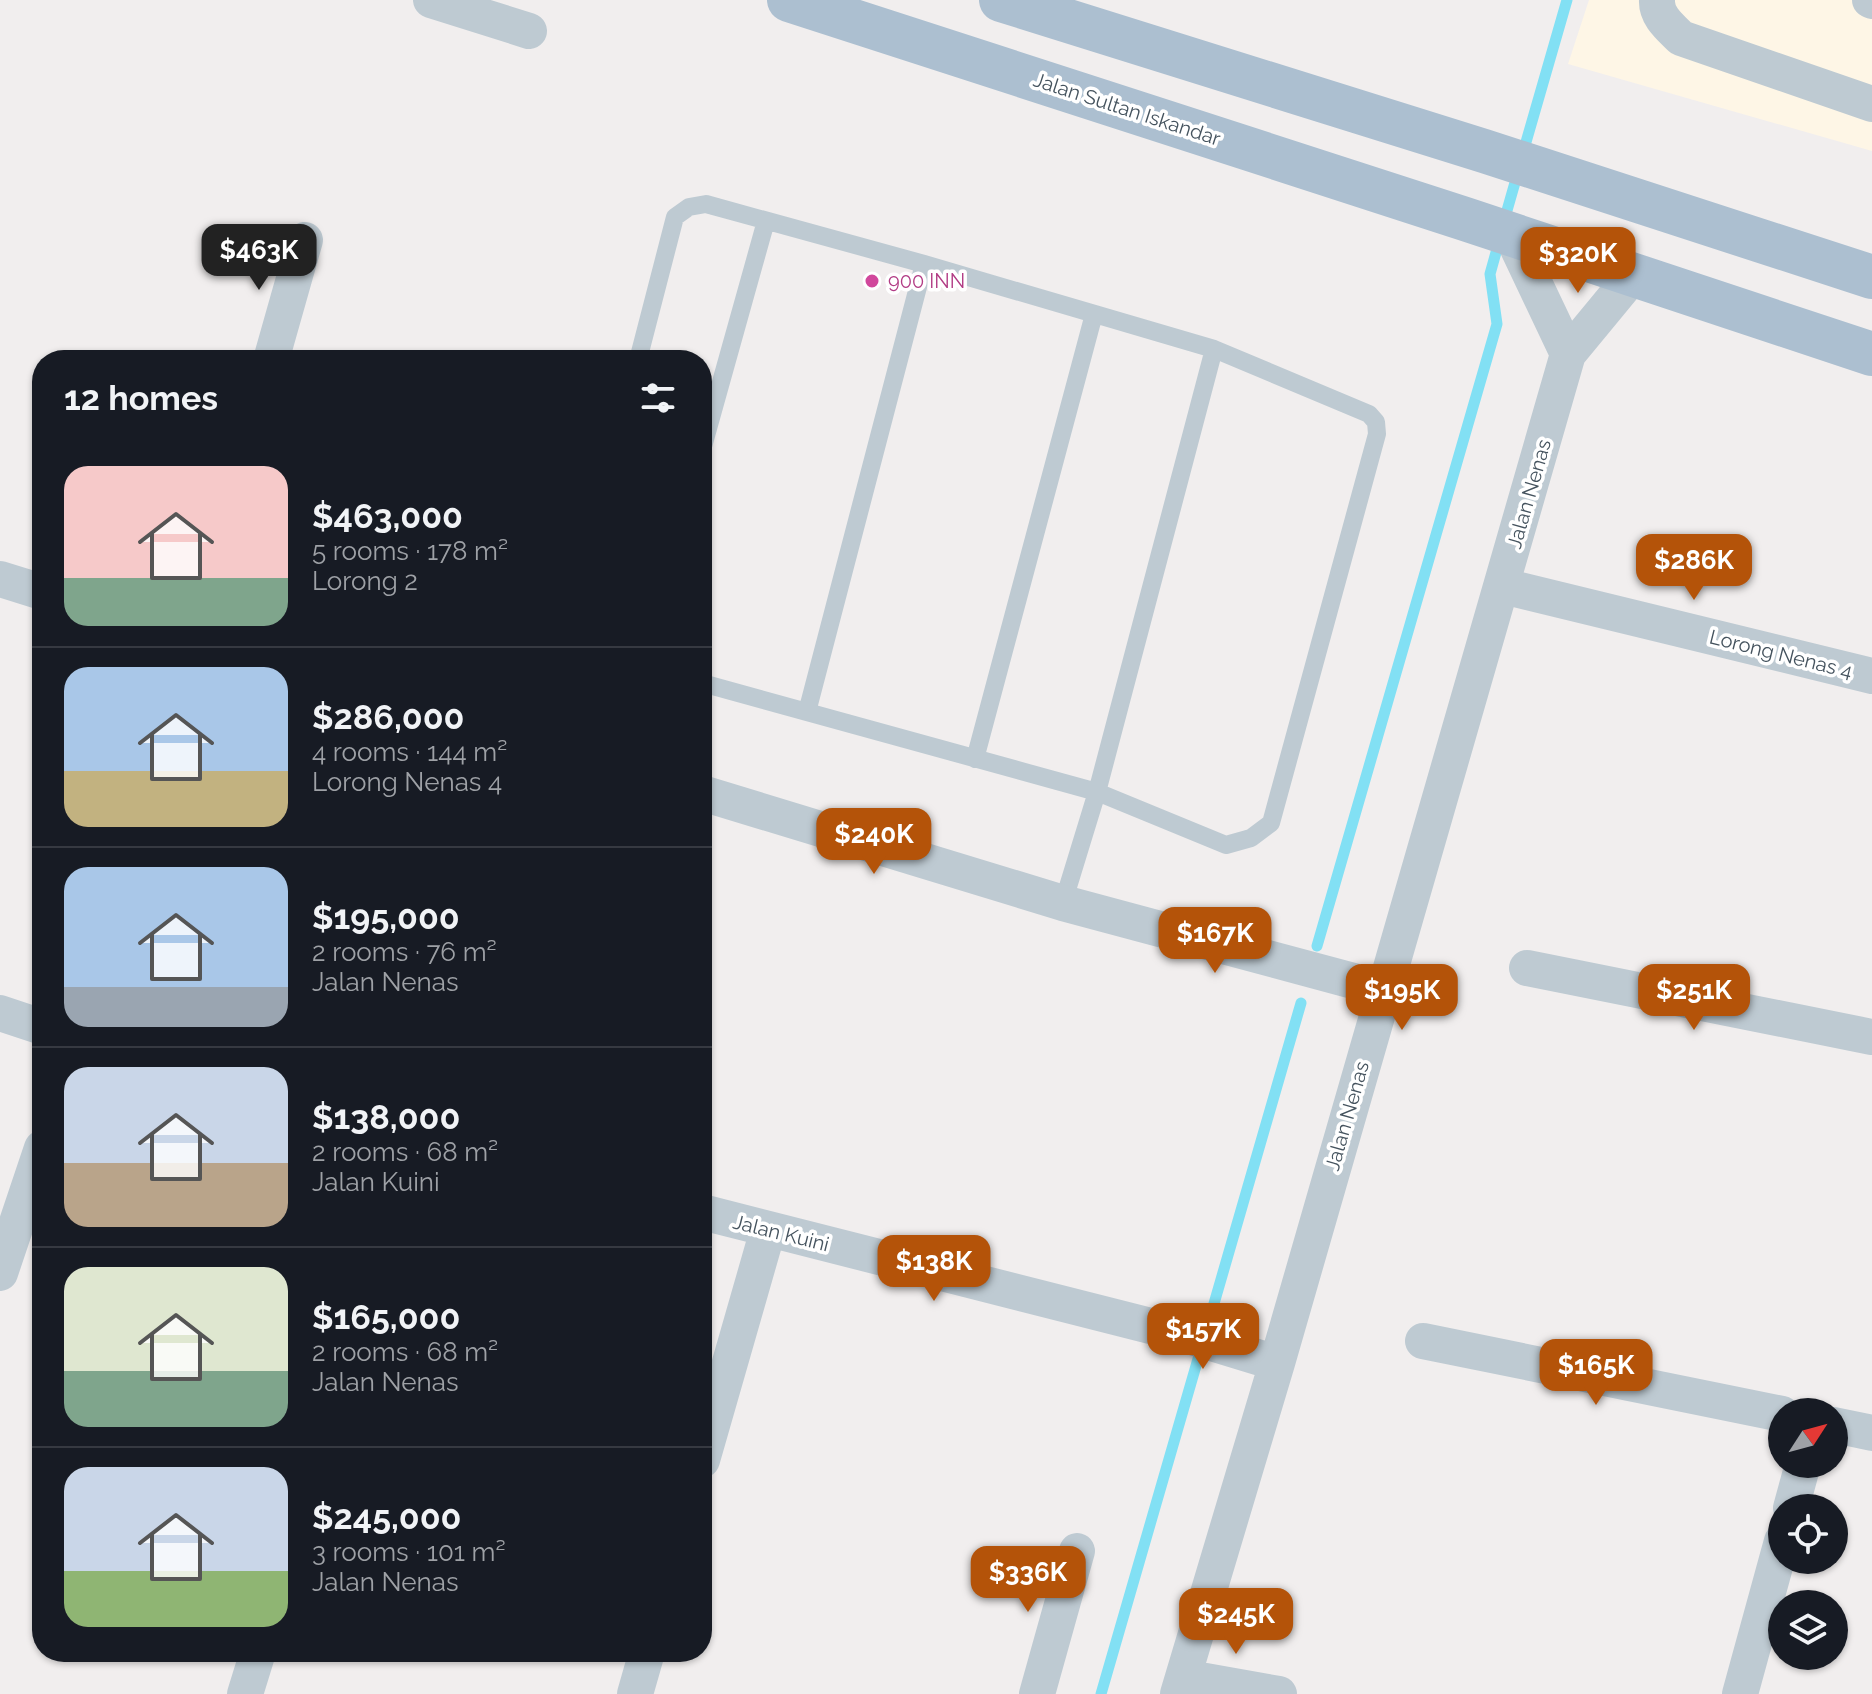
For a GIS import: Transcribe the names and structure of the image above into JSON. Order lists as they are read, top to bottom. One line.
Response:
{"streets":{"main road":["Jalan Sultan Iskandar"],"street":["Jalan Nenas","Lorong Nenas 4","Jalan Kuini"]},"crossings":[["Jalan Sultan Iskandar","Jalan Nenas"],["Jalan Nenas","Lorong Nenas 4"],["Jalan Nenas","Jalan Kuini"]],"places":["900 INN"],"north":"top right","page":{"price":["$463K","$320K","$286K","$240K","$167K","$195K","$251K","$138K","$157K","$165K","$336K","$245K"],"heading":"12 homes","list":[{"name":"$463,000","note":"5 rooms · 178 m² · Lorong 2"},{"name":"$286,000","note":"4 rooms · 144 m² · Lorong Nenas 4"},{"name":"$195,000","note":"2 rooms · 76 m² · Jalan Nenas"},{"name":"$138,000","note":"2 rooms · 68 m² · Jalan Kuini"},{"name":"$165,000","note":"2 rooms · 68 m² · Jalan Nenas"},{"name":"$245,000","note":"3 rooms · 101 m² · Jalan Nenas"}]}}
